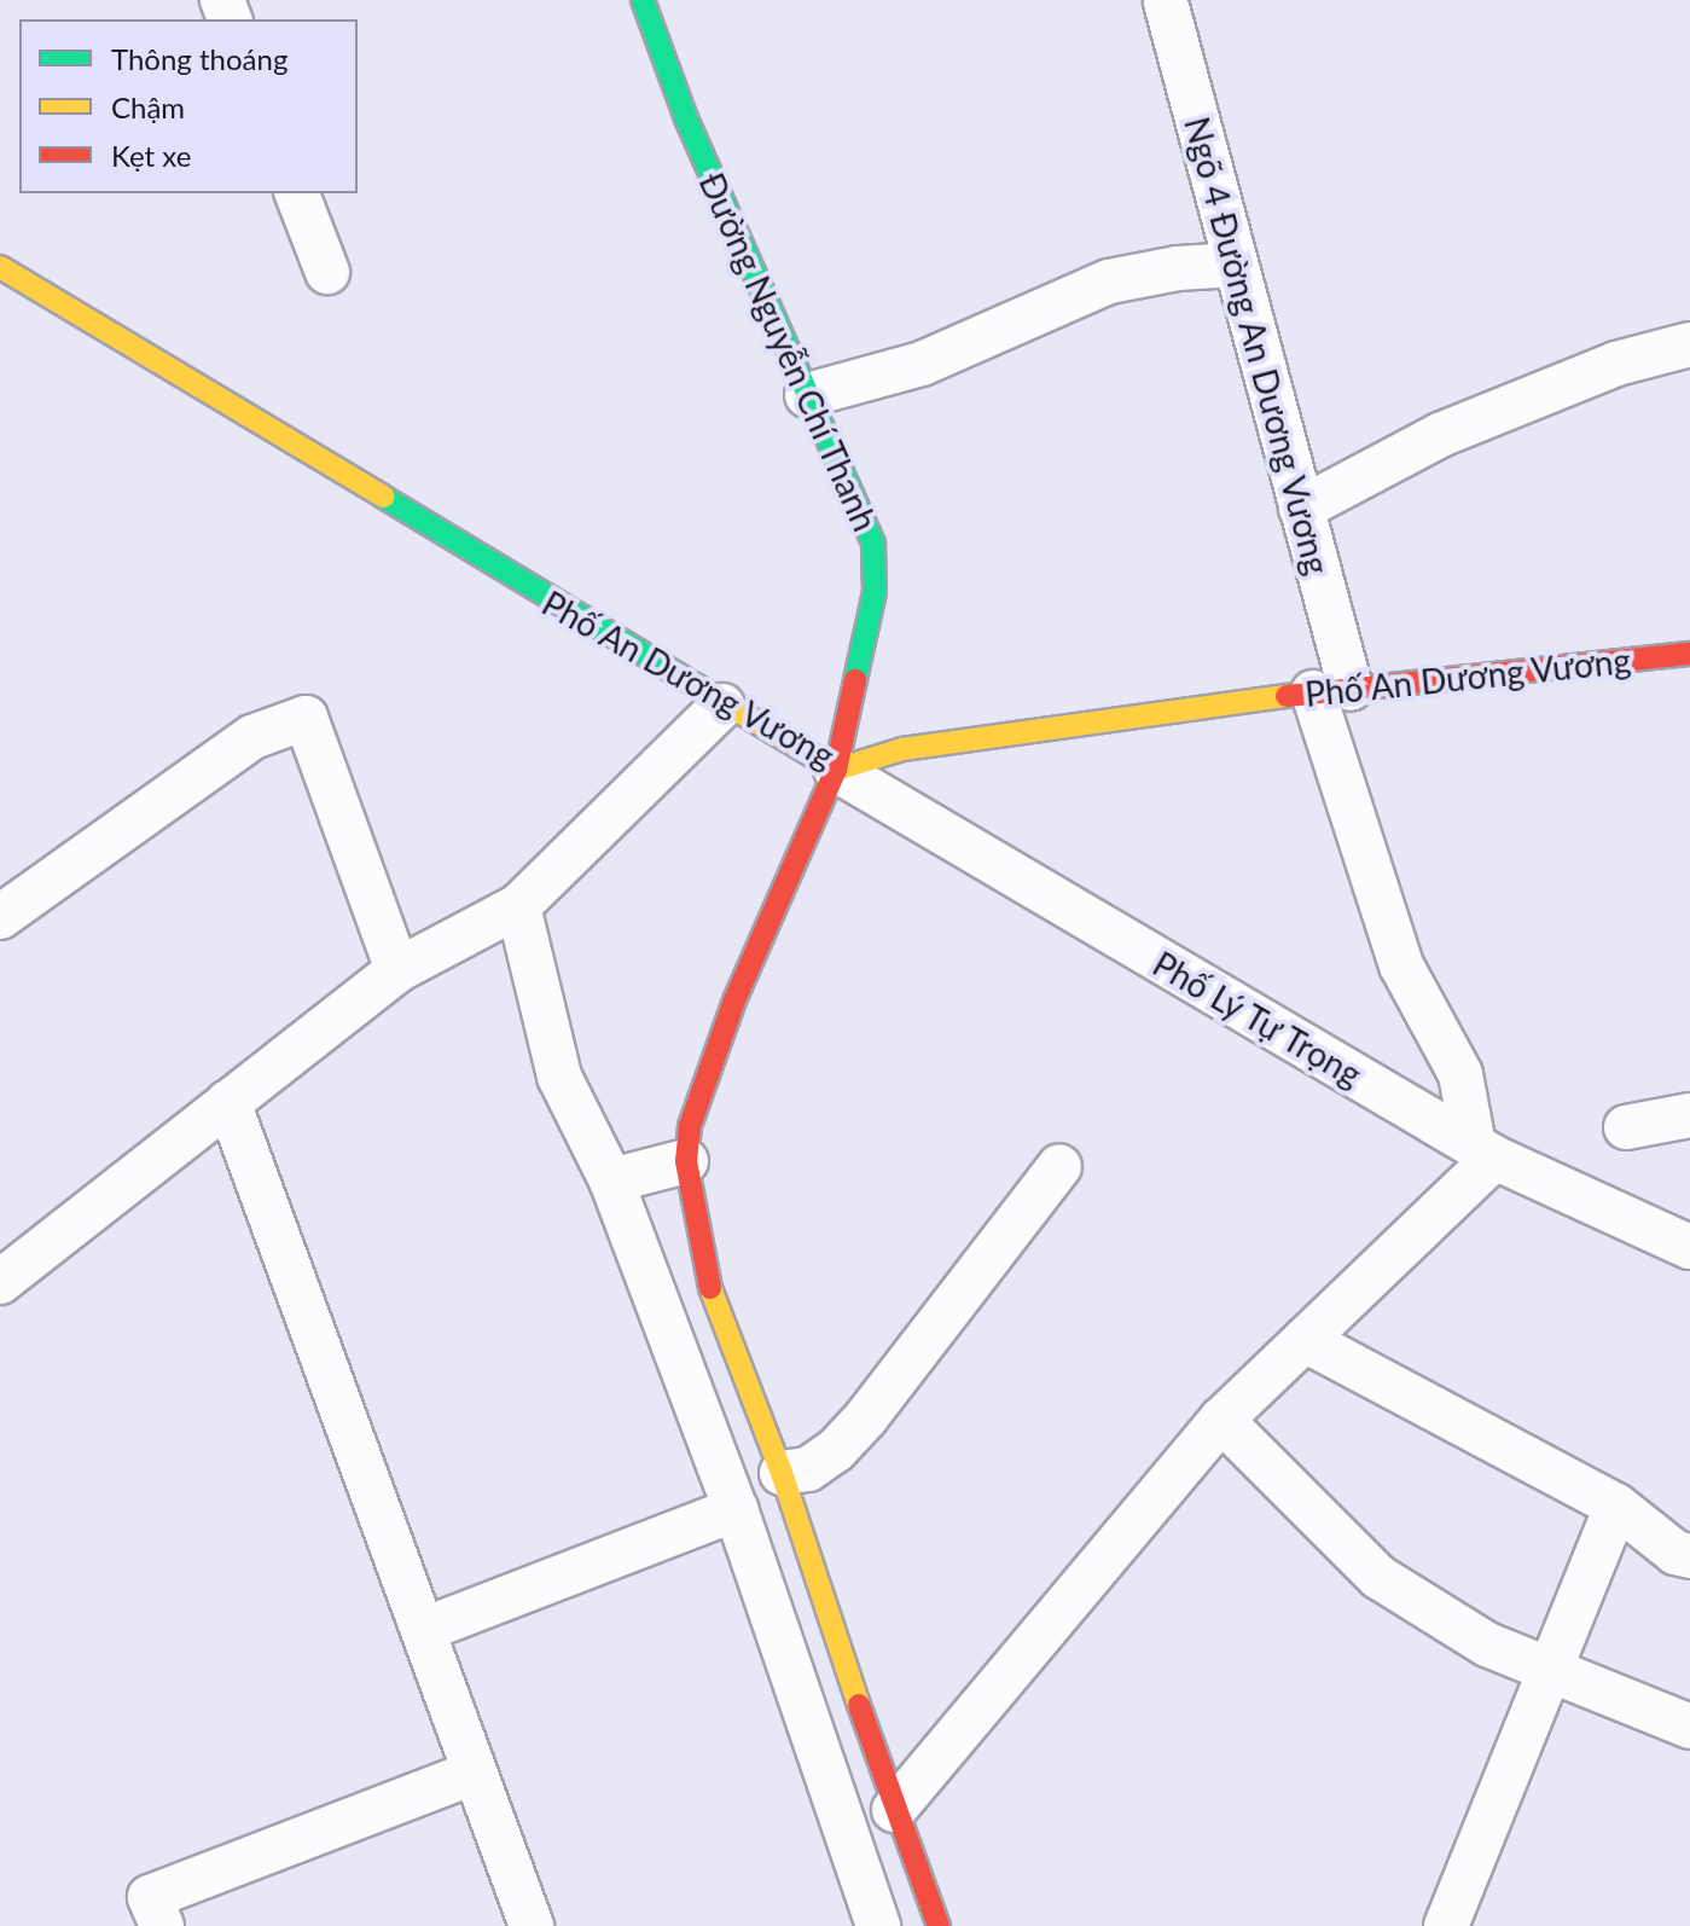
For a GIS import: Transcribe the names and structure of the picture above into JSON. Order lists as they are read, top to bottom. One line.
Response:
{"streets":{"street":["Ngõ 4 Đường An Dương Vương","Đường Nguyễn Chí Thanh","Phố An Dương Vương","Phố Lý Tự Trọng"]},"crossings":[["Ngõ 4 Đường An Dương Vương","Phố An Dương Vương"],["Ngõ 4 Đường An Dương Vương","Phố Lý Tự Trọng"],["Đường Nguyễn Chí Thanh","Phố An Dương Vương"],["Đường Nguyễn Chí Thanh","Phố Lý Tự Trọng"],["Phố An Dương Vương","Phố Lý Tự Trọng"]],"legend":["Thông thoáng","Chậm","Kẹt xe"]}
